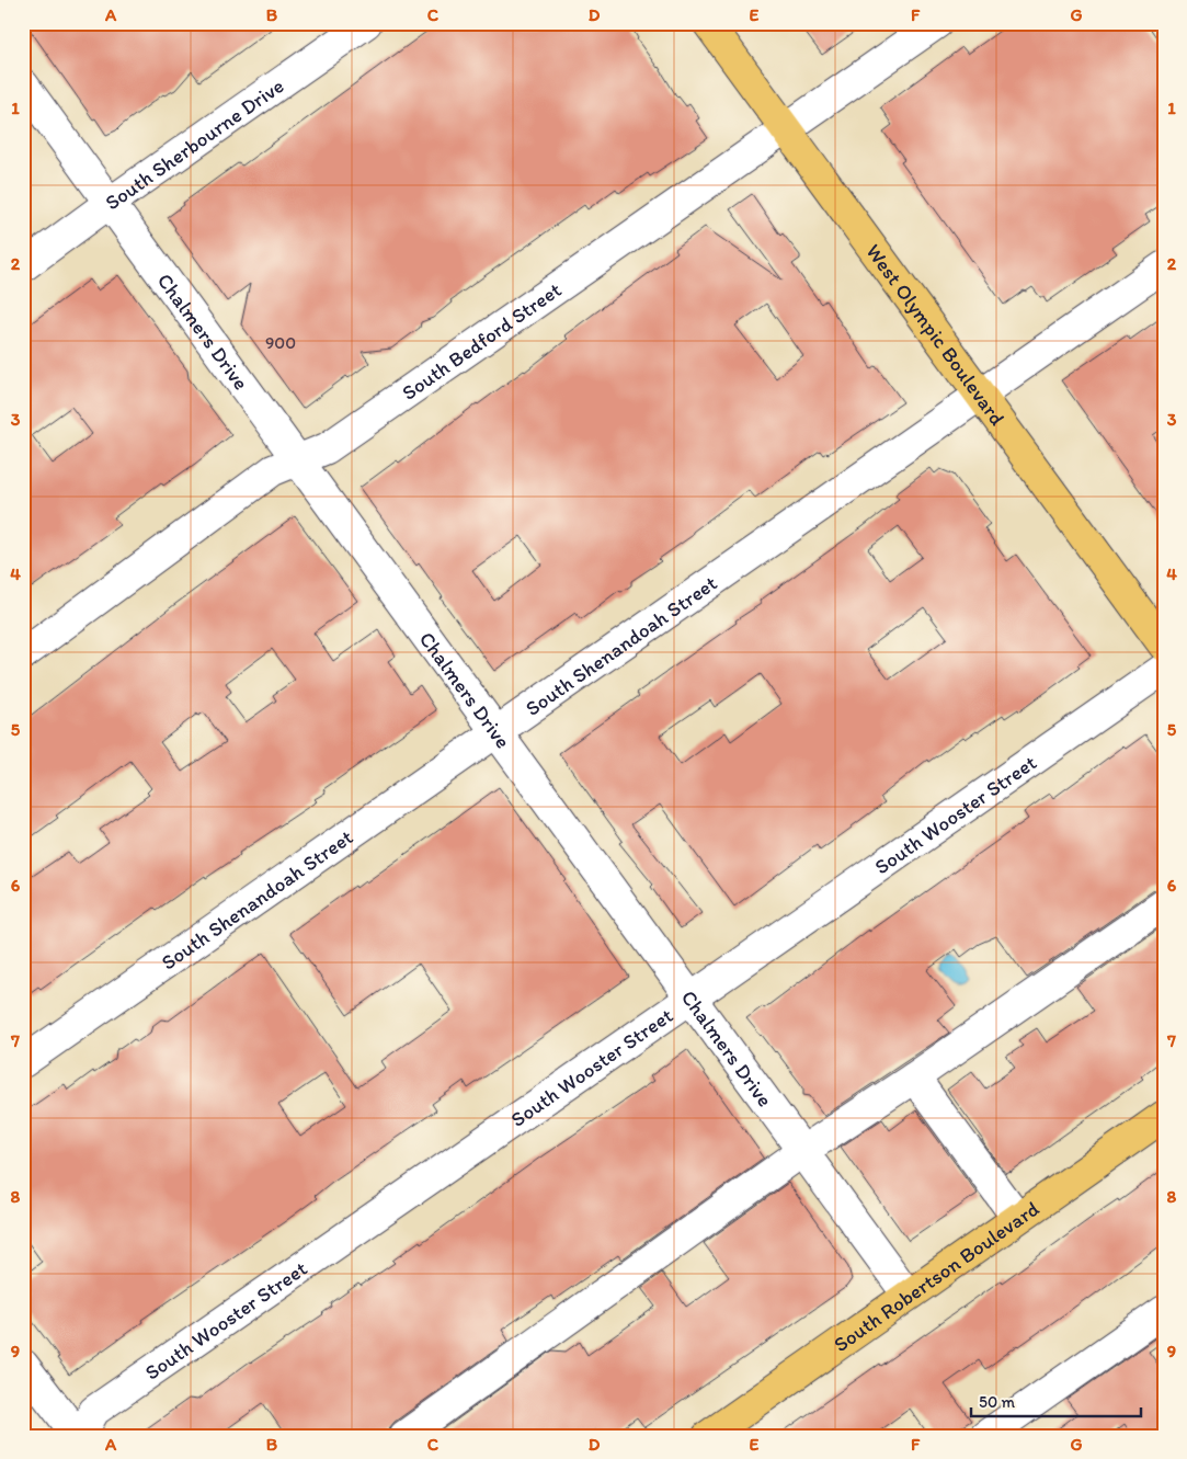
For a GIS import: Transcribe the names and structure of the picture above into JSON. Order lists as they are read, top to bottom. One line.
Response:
{"streets":{"main road":["West Olympic Boulevard","South Robertson Boulevard"],"street":["South Sherbourne Drive","Chalmers Drive","South Bedford Street","South Shenandoah Street","South Wooster Street"]},"crossings":[["South Sherbourne Drive","Chalmers Drive"],["Chalmers Drive","South Bedford Street"],["Chalmers Drive","South Shenandoah Street"],["Chalmers Drive","South Wooster Street"],["Chalmers Drive","South Robertson Boulevard"],["West Olympic Boulevard","South Bedford Street"],["West Olympic Boulevard","South Shenandoah Street"]],"house_numbers":["900"],"scale_bar":"50 m","grid":{"columns":["A","B","C","D","E","F","G"],"rows":["1","2","3","4","5","6","7","8","9"]}}
